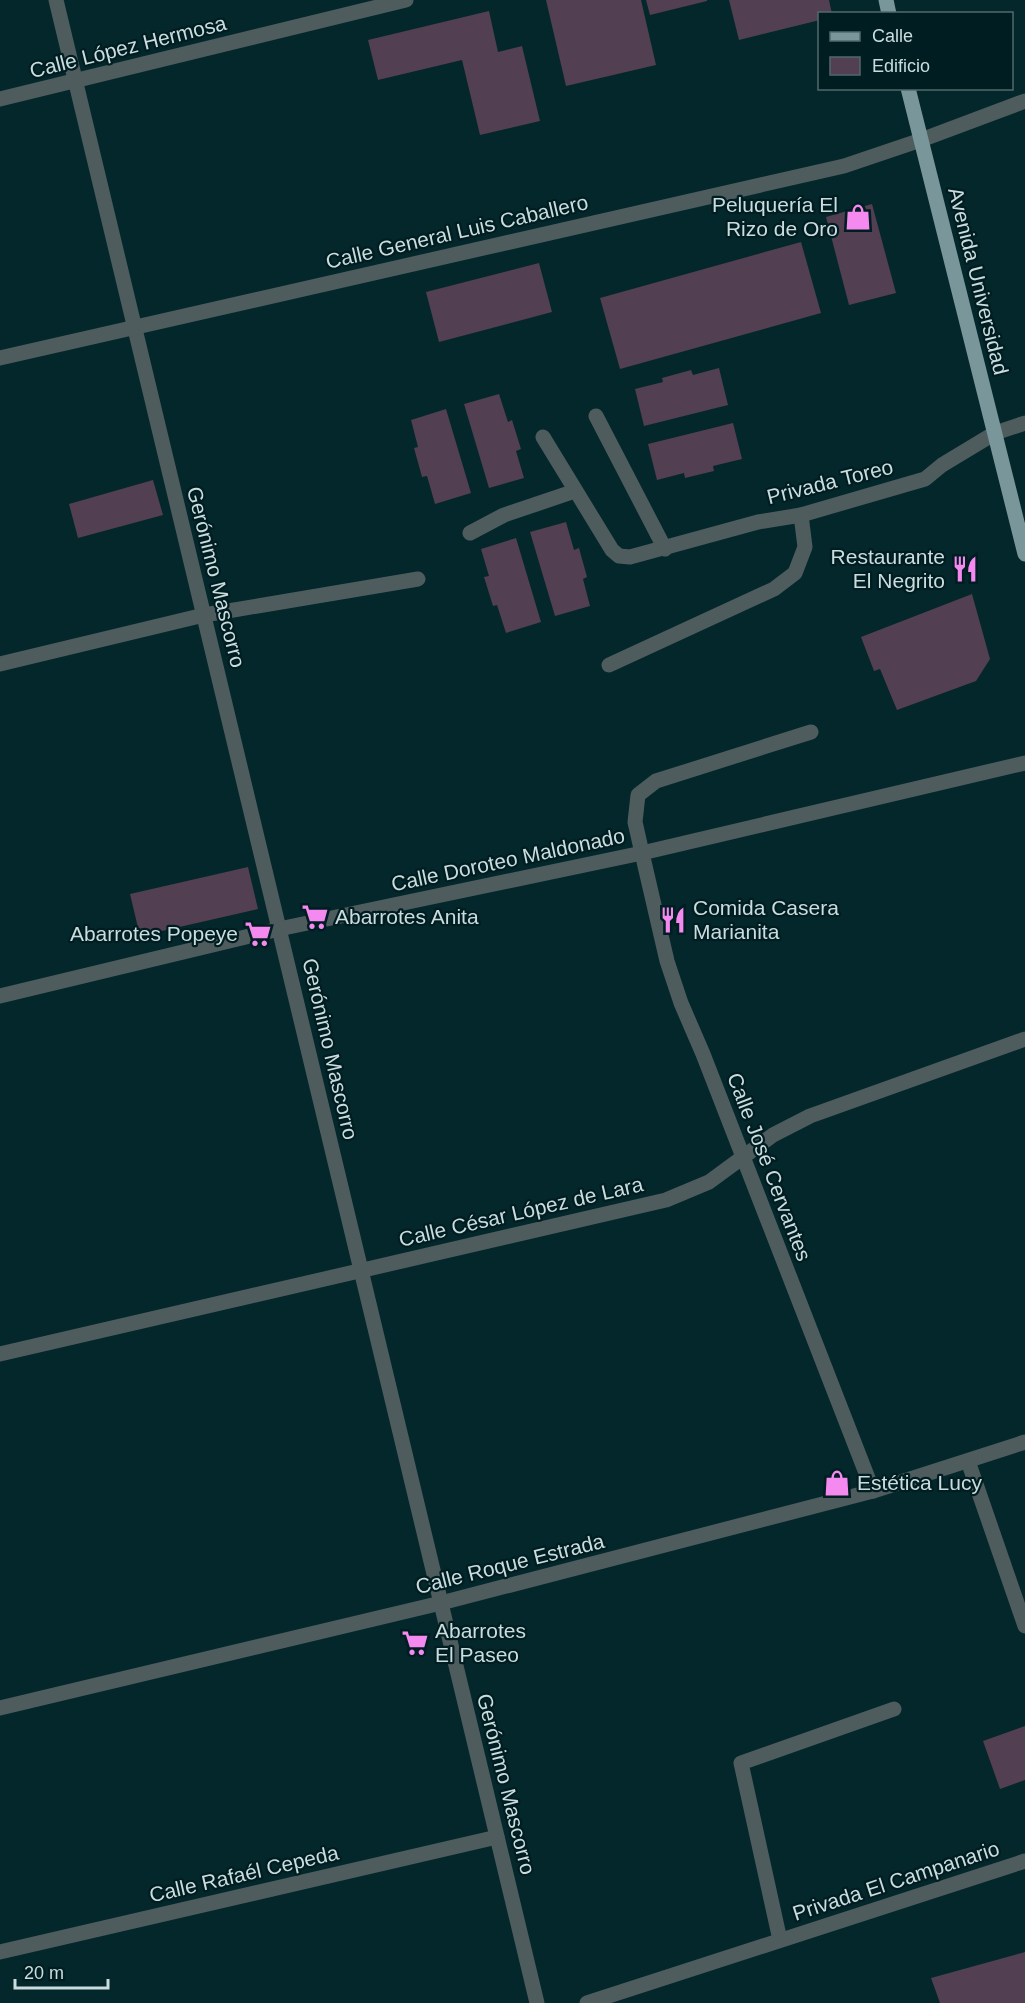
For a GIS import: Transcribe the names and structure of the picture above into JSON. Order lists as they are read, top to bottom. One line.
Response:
{"streets":{"main road":["Avenida Universidad"],"street":["Calle López Hermosa","Calle General Luis Caballero","Privada Toreo","Gerónimo Mascorro","Calle Doroteo Maldonado","Calle José Cervantes","Calle César López de Lara","Calle Roque Estrada","Calle Rafaél Cepeda","Privada El Campanario"]},"crossings":[["Calle López Hermosa","Gerónimo Mascorro"],["Calle General Luis Caballero","Avenida Universidad"],["Calle General Luis Caballero","Gerónimo Mascorro"],["Avenida Universidad","Privada Toreo"],["Gerónimo Mascorro","Calle Doroteo Maldonado"],["Gerónimo Mascorro","Calle César López de Lara"],["Gerónimo Mascorro","Calle Roque Estrada"],["Gerónimo Mascorro","Calle Rafaél Cepeda"],["Calle Doroteo Maldonado","Calle José Cervantes"],["Calle José Cervantes","Calle César López de Lara"],["Calle José Cervantes","Calle Roque Estrada"]],"places":{"shop":["Peluquería El Rizo de Oro","Estética Lucy"],"restaurant":["Restaurante El Negrito","Comida Casera Marianita"],"supermarket":["Abarrotes Anita","Abarrotes Popeye","Abarrotes El Paseo"]},"legend":["Calle","Edificio"],"scale_bar":"20 m"}
